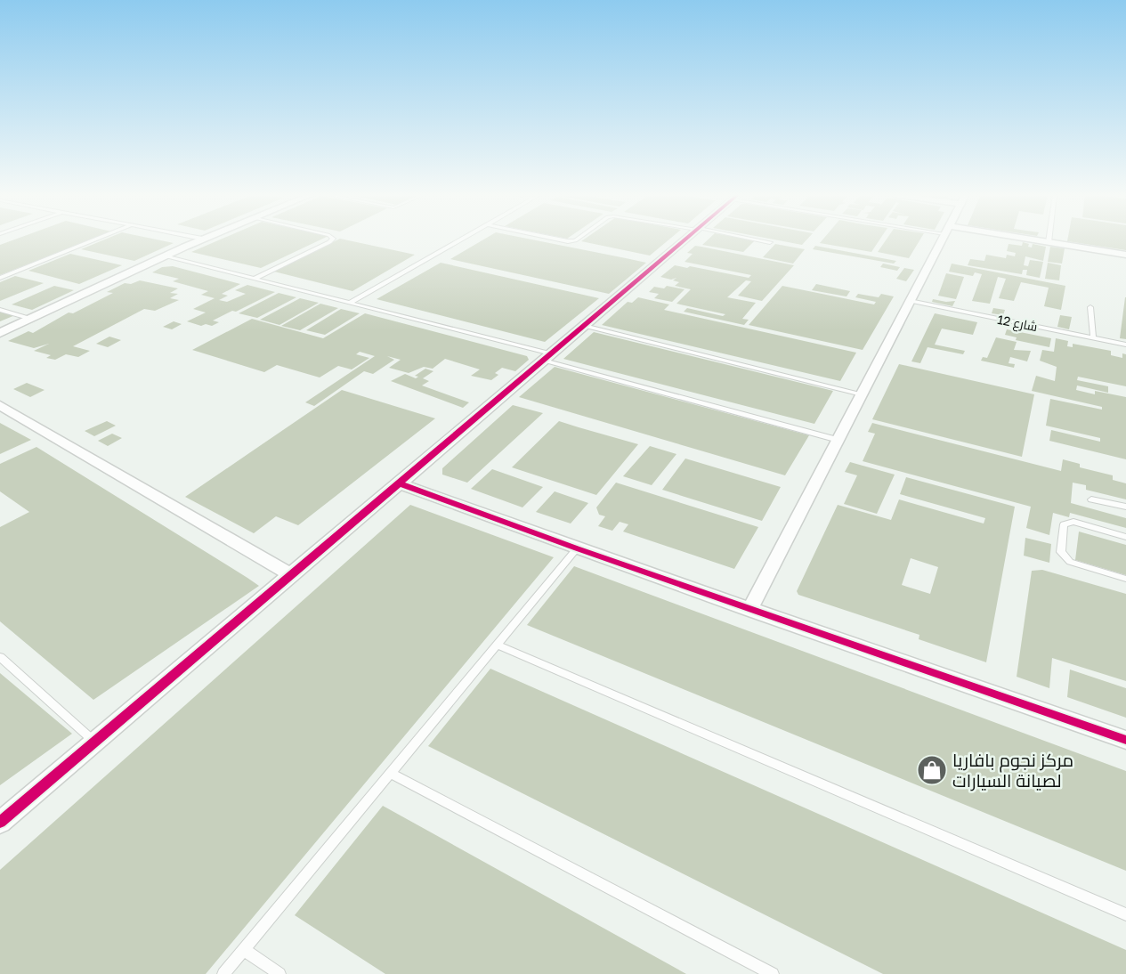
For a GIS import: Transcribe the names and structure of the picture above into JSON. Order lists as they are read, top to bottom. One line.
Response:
{"streets":{"lane":["شارع 12"]},"places":{"shop":["مركز نجوم بافاريا لصيانة السيارات"]}}
